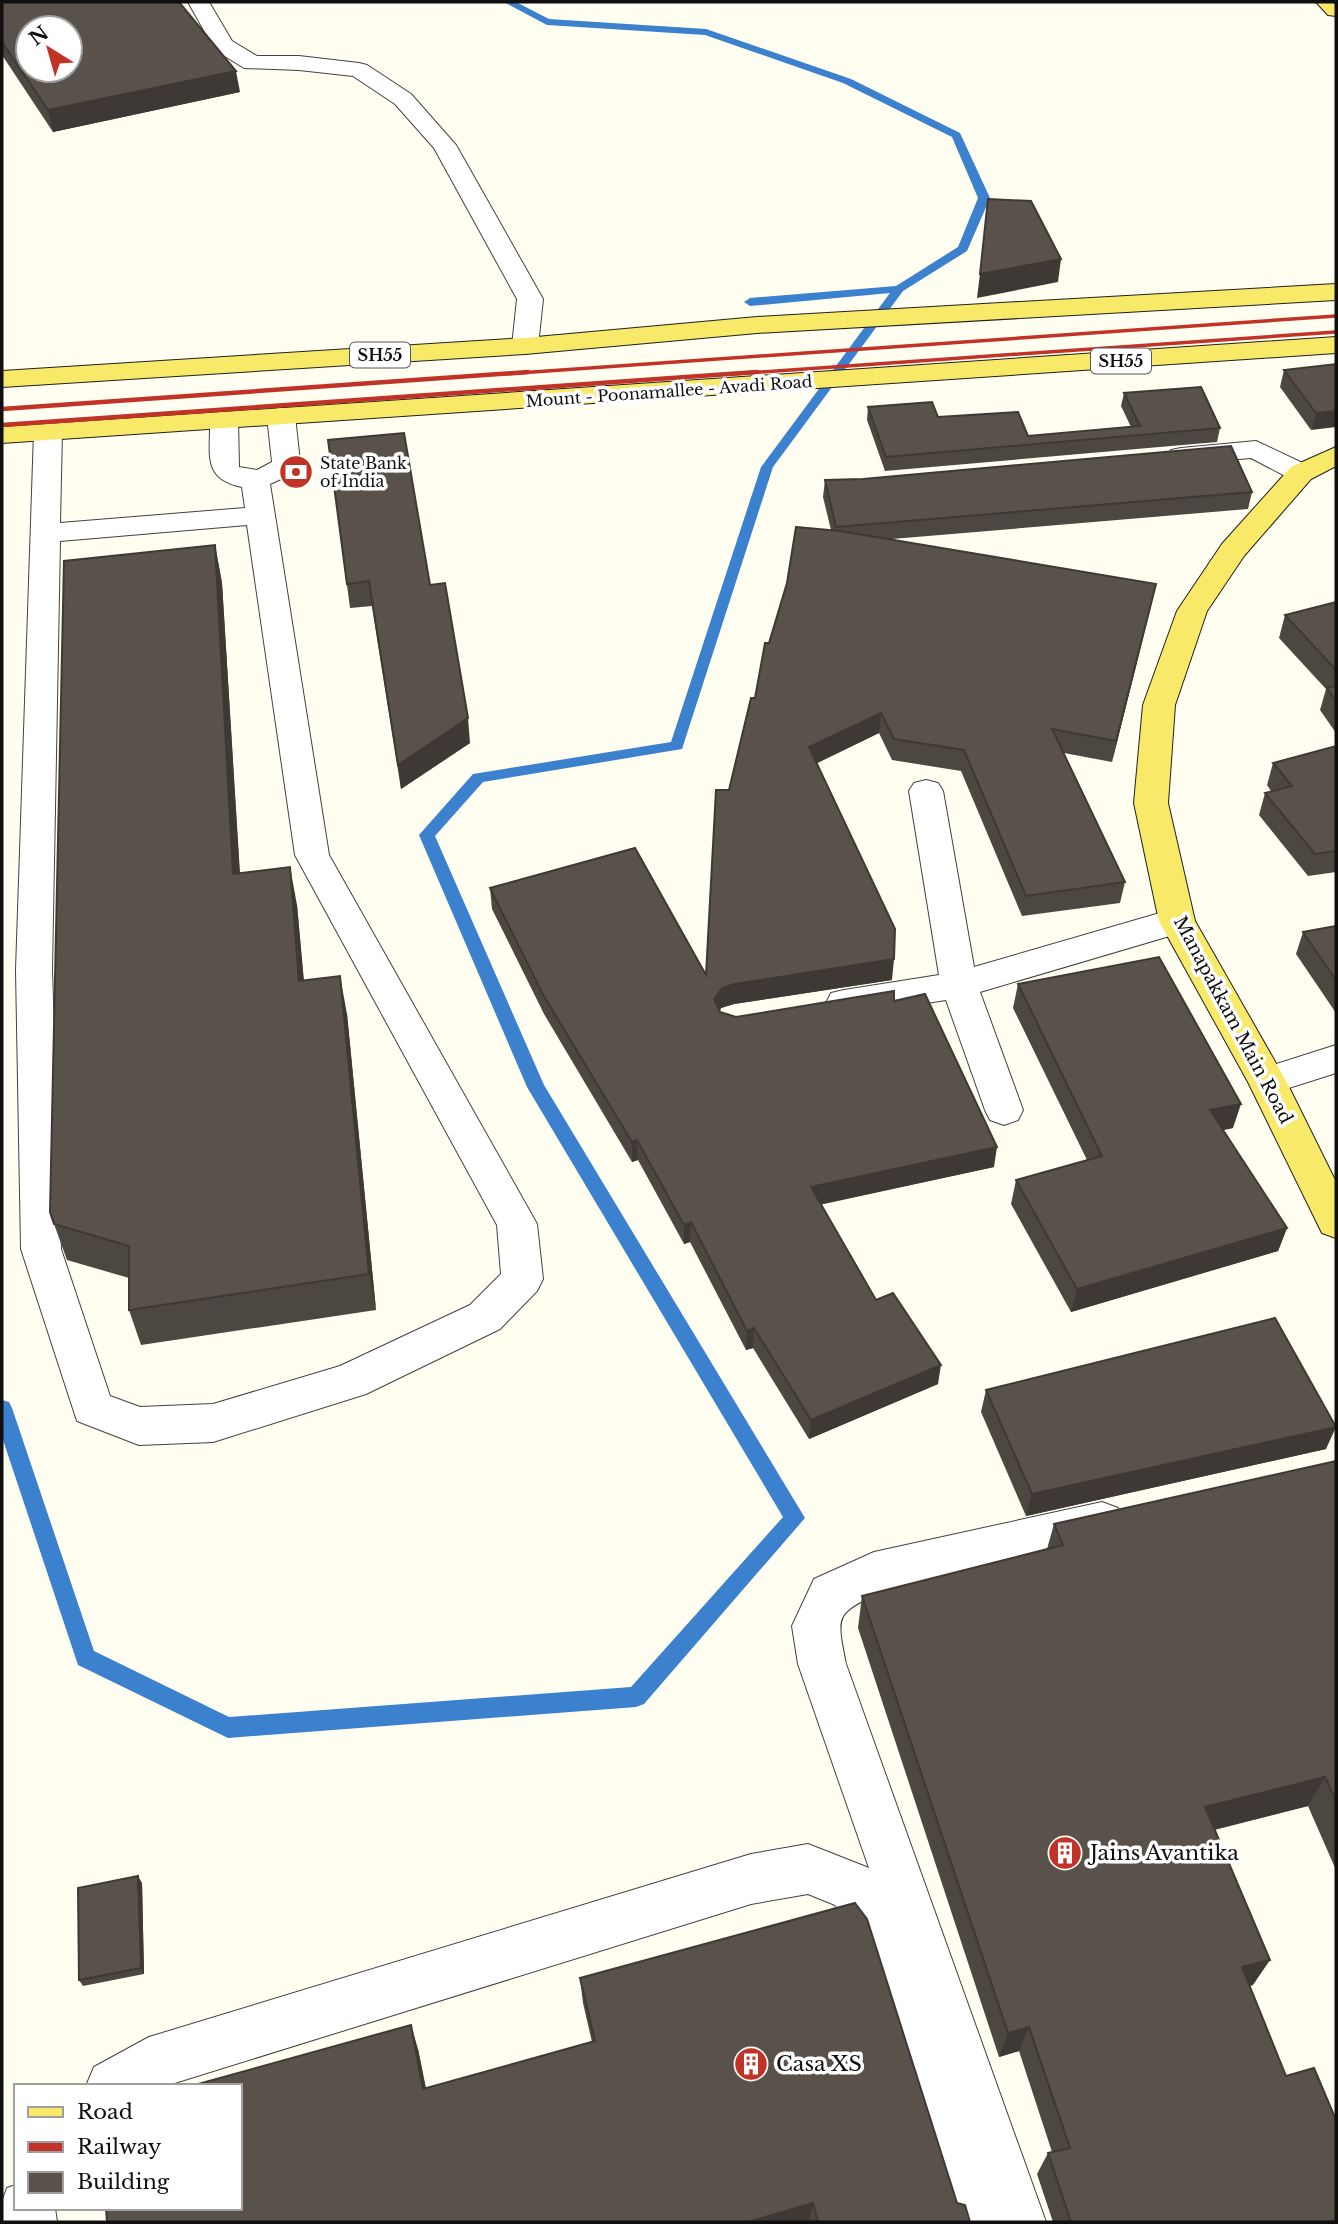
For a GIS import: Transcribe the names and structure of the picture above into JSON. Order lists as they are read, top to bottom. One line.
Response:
{"streets":{"main road":["SH55","Mount - Poonamallee - Avadi Road","Manapakkam Main Road"]},"places":{"bank":["State Bank of India"],"building":["Jains Avantika","Casa XS"]},"legend":["Road","Railway","Building"],"north":"top left"}
